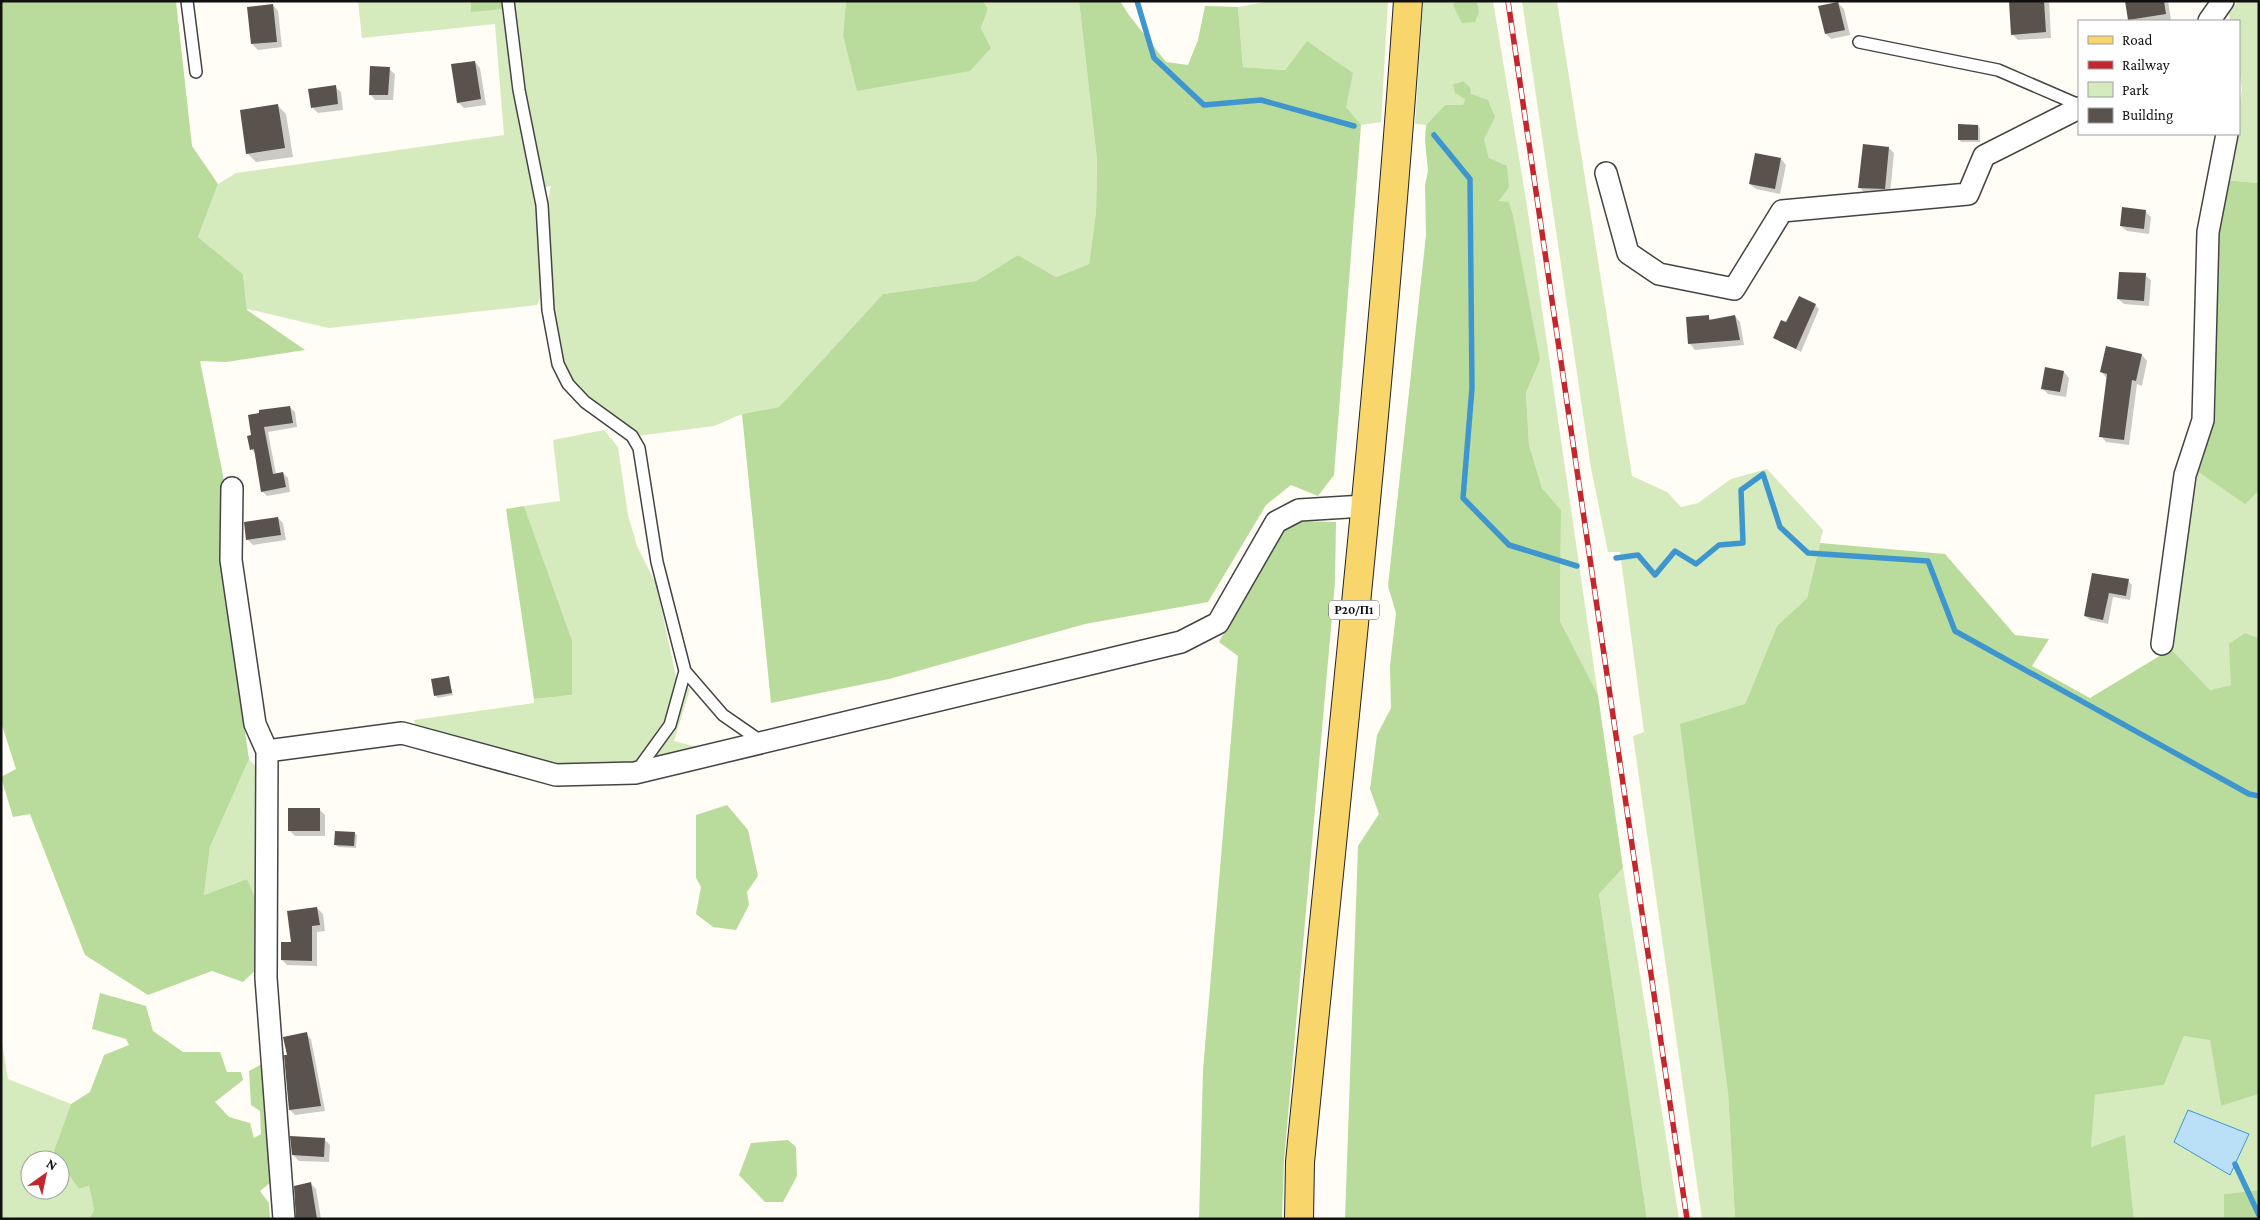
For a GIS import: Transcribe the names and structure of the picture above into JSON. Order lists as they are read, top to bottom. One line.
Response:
{"streets":{"main road":["Р20/П1"]},"legend":["Road","Railway","Park","Building"],"north":"top right"}
